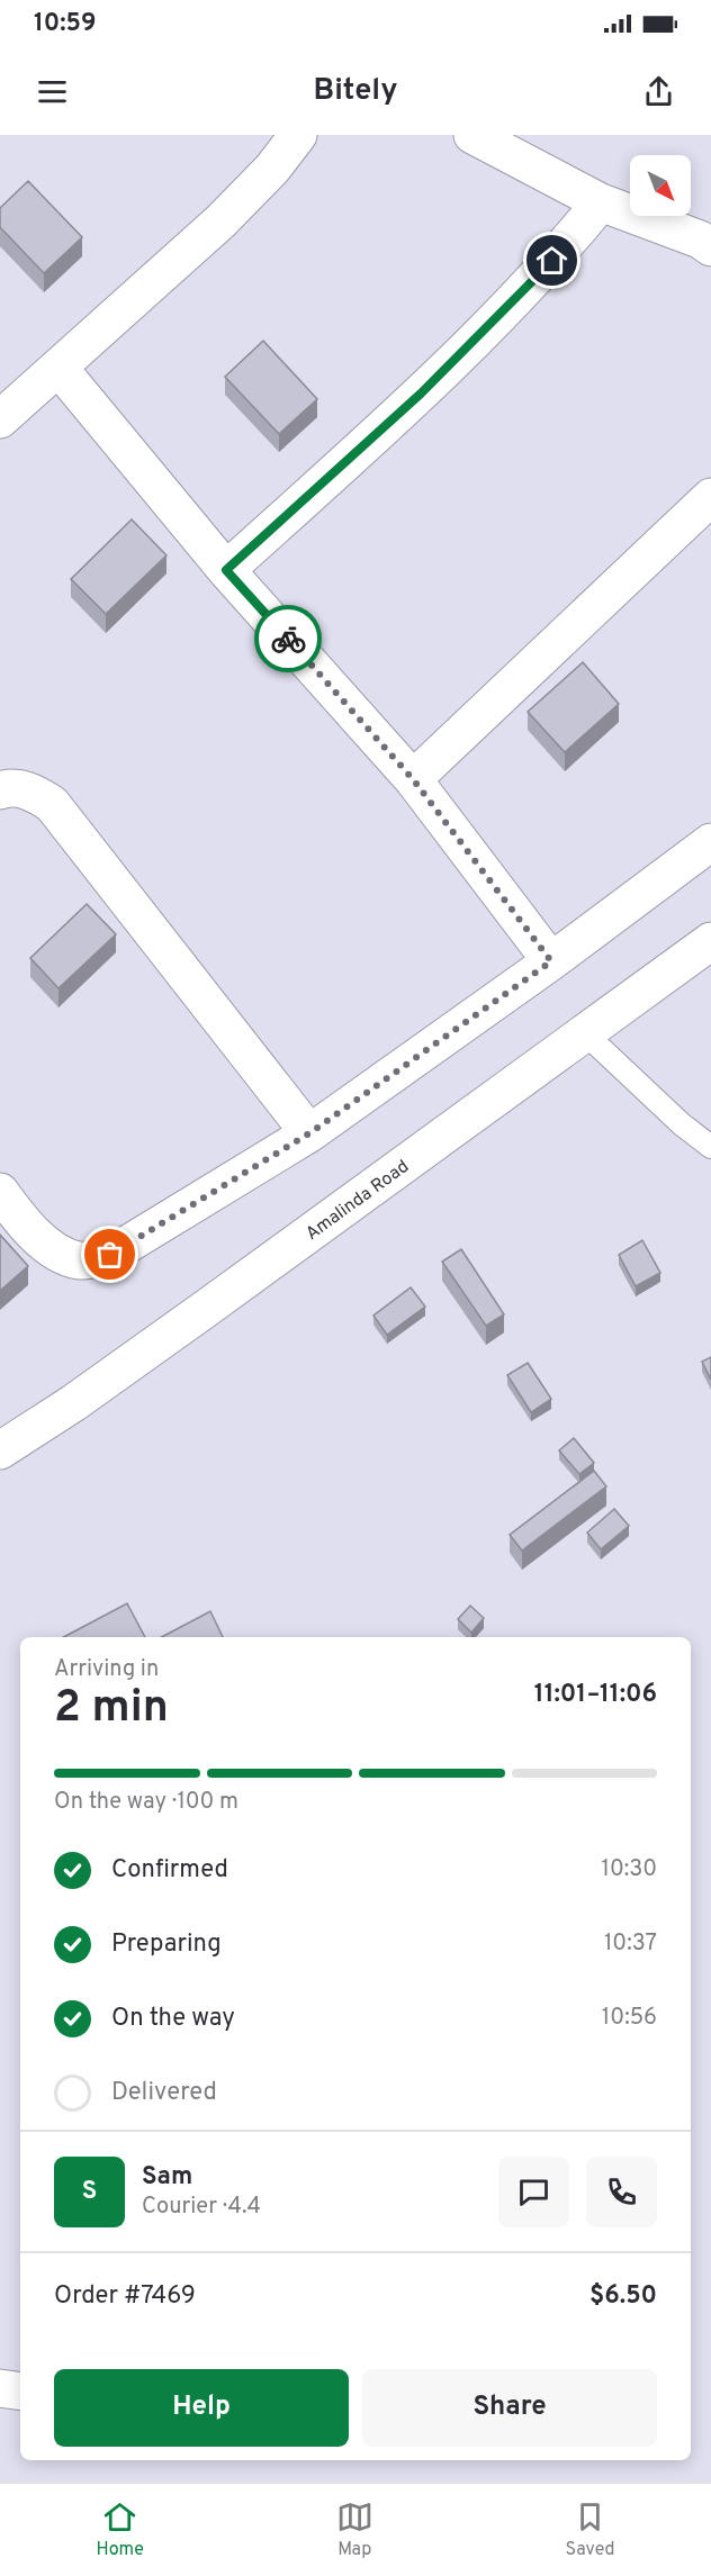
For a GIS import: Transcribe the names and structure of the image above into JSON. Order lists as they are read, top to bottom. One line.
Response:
{"streets":{"street":["Amalinda Road"]},"north":"bottom right","page":{"status":"10:59","header":"Bitely","heading":["2 min","Arriving in","11:01–11:06"],"panel":["Sam","Courier · 4.4","Order #7469","$6.50"],"bar":"On the way · 100 m","list":[["Confirmed","10:30"],["Preparing","10:37"],["On the way","10:56"],"Delivered"],"round":"S","buttons":["Help","Share"],"tabs":["Home","Map","Saved"]}}
